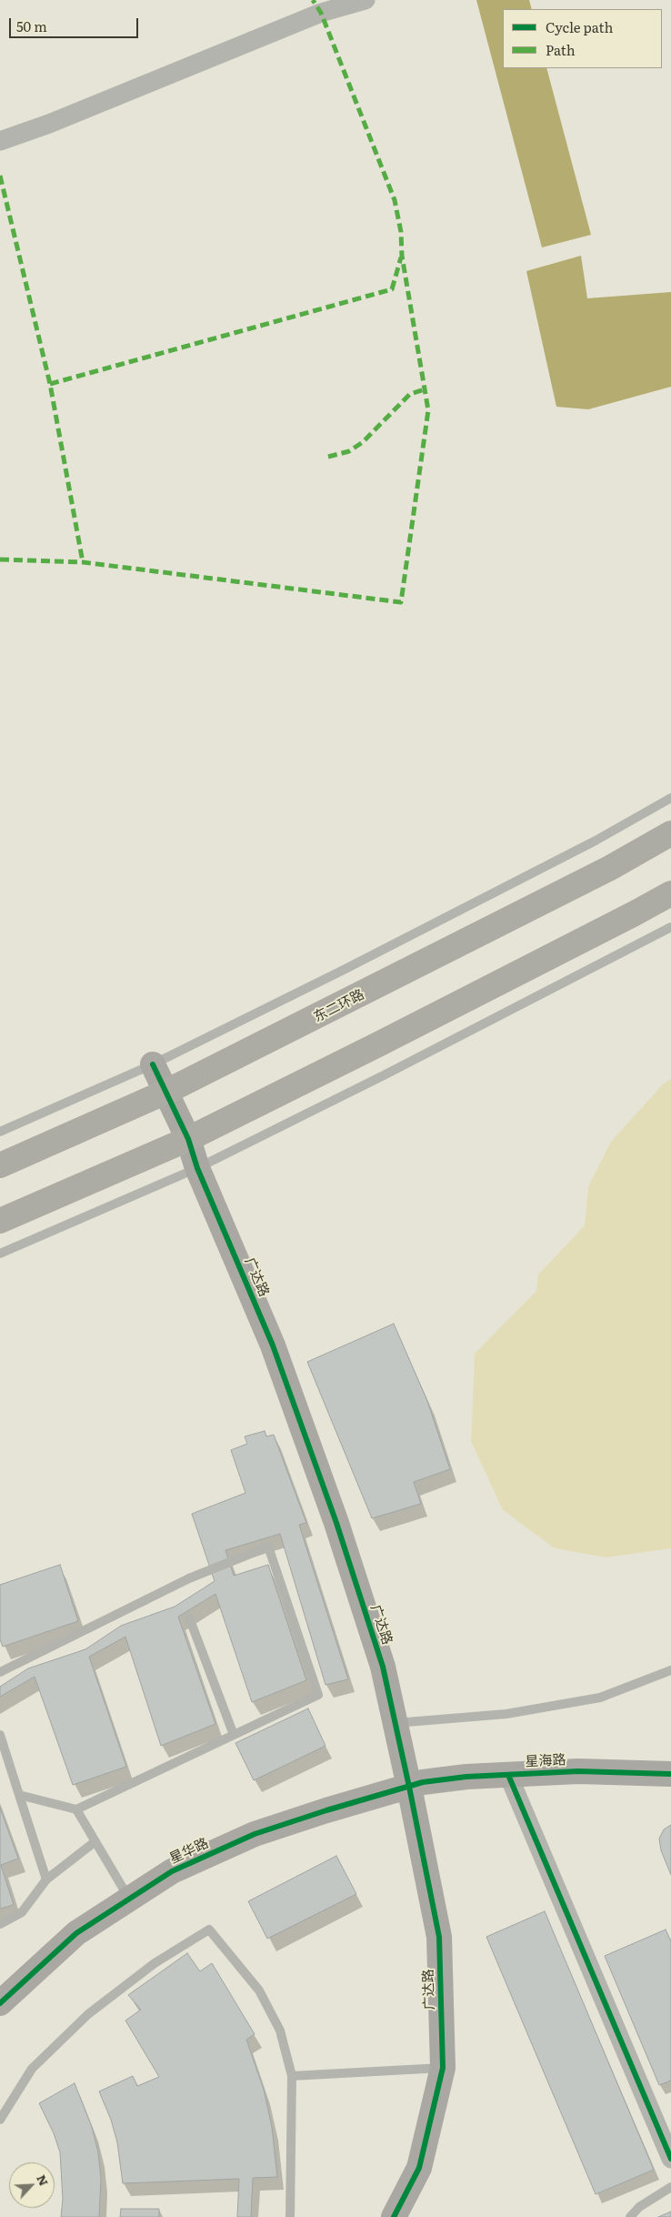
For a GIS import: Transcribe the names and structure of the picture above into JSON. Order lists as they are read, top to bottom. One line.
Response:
{"streets":{"main road":["东二环路"],"street":["广达路","星海路","星华路"]},"crossings":[["东二环路","广达路"],["广达路","星海路"],["广达路","星华路"],["星海路","星华路"]],"legend":["Cycle path","Path"],"scale_bar":"50 m","north":"top right"}
